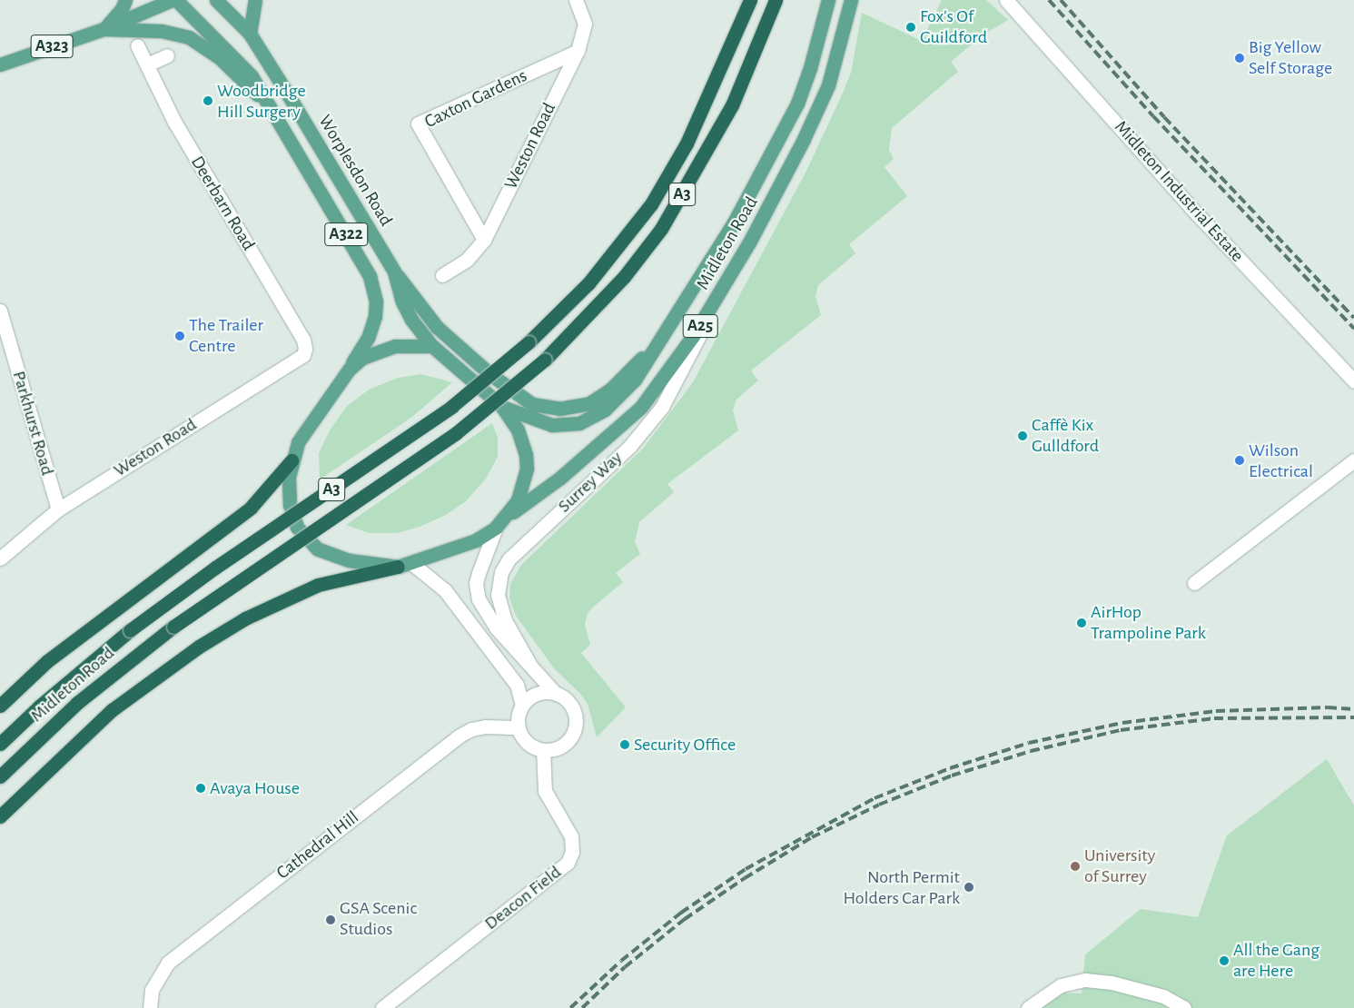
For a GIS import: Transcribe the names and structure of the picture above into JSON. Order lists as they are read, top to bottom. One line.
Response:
{"streets":{"highway":["A3","Midleton Road"],"main road":["A323","Worplesdon Road","A322","A25"],"street":["Caxton Gardens","Weston Road","Midleton Industrial Estate","Deerbarn Road","Parkhurst Road","Surrey Way","Cathedral Hill","Deacon Field"]},"crossings":[["Caxton Gardens","Weston Road"],["Weston Road","Deerbarn Road"],["Weston Road","Parkhurst Road"],["Worplesdon Road","Midleton Road"],["Midleton Road","Surrey Way"],["Surrey Way","Cathedral Hill"],["Surrey Way","Deacon Field"],["Cathedral Hill","Deacon Field"]],"places":["Fox's Of Guildford","Big Yellow Self Storage","Woodbridge Hill Surgery","The Trailer Centre","Caffè Kix Gulldford","Wilson Electrical","AirHop Trampoline Park","Security Office","Avaya House","University of Surrey","North Permit Holders Car Park","GSA Scenic Studios","All the Gang are Here"]}
